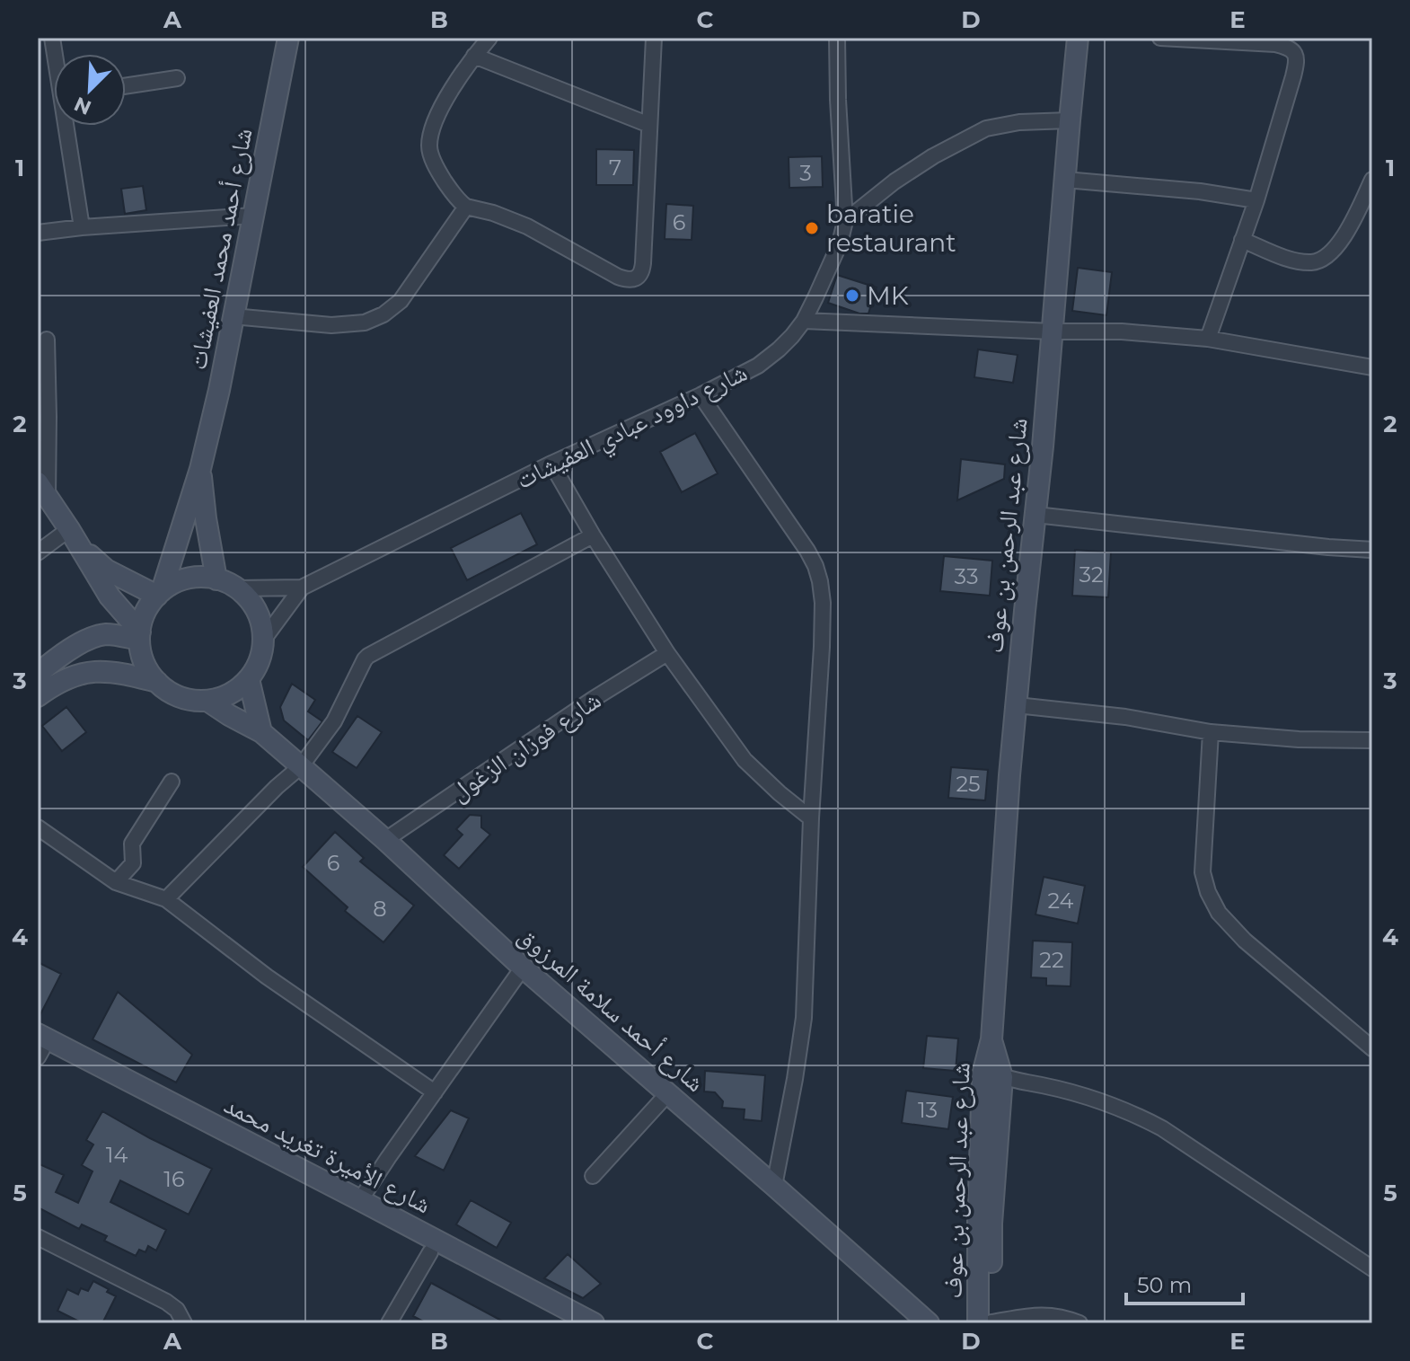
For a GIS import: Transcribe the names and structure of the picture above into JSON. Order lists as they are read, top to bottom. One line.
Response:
{"streets":{"street":["شارع أحمد محمد العفيشات","شارع داوود عبادي العفيشات","شارع عبد الرحمن بن عوف","شارع فوزان الزغول","شارع أحمد سلامة المرزوق","شارع الأميرة تغريد محمد"]},"crossings":[["شارع أحمد محمد العفيشات","شارع داوود عبادي العفيشات"],["شارع أحمد محمد العفيشات","شارع أحمد سلامة المرزوق"],["شارع داوود عبادي العفيشات","شارع أحمد سلامة المرزوق"],["شارع فوزان الزغول","شارع أحمد سلامة المرزوق"]],"places":["baratie restaurant","MK"],"house_numbers":["7","3","6","32","33","25","6","24","8","22","13","14","16"],"scale_bar":"50 m","north":"bottom left","grid":{"columns":["A","B","C","D","E"],"rows":["1","2","3","4","5"]}}
